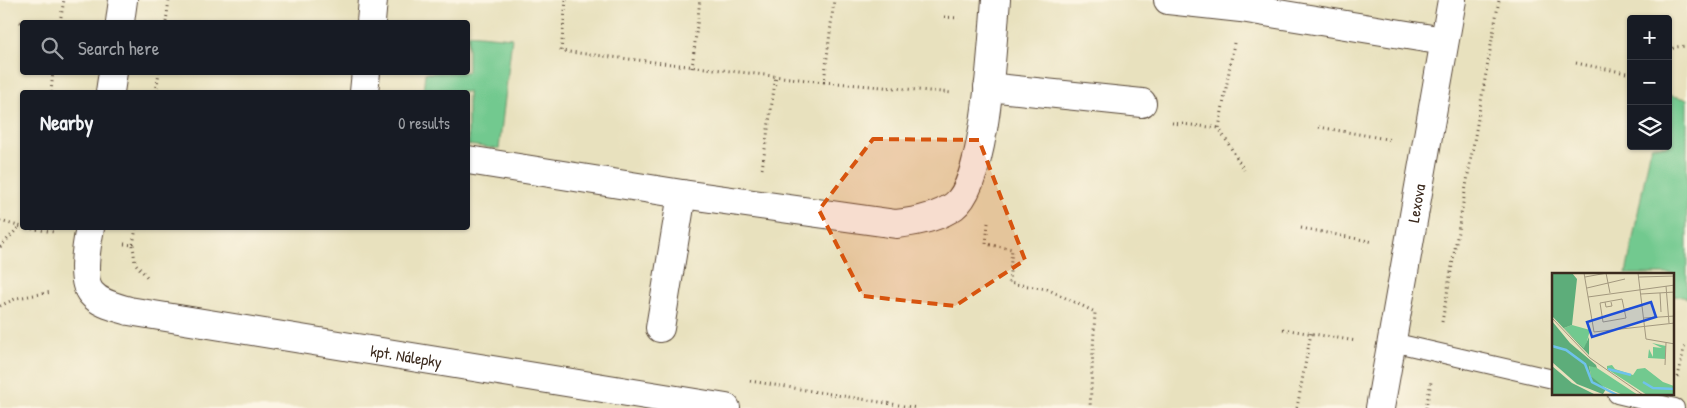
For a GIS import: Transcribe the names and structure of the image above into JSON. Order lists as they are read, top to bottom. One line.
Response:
{"streets":{"street":["Lexova","kpt. Nálepky"]},"page":{"map_buttons":["+","−"],"search":"Search here","heading":["Nearby","0 results"]}}
